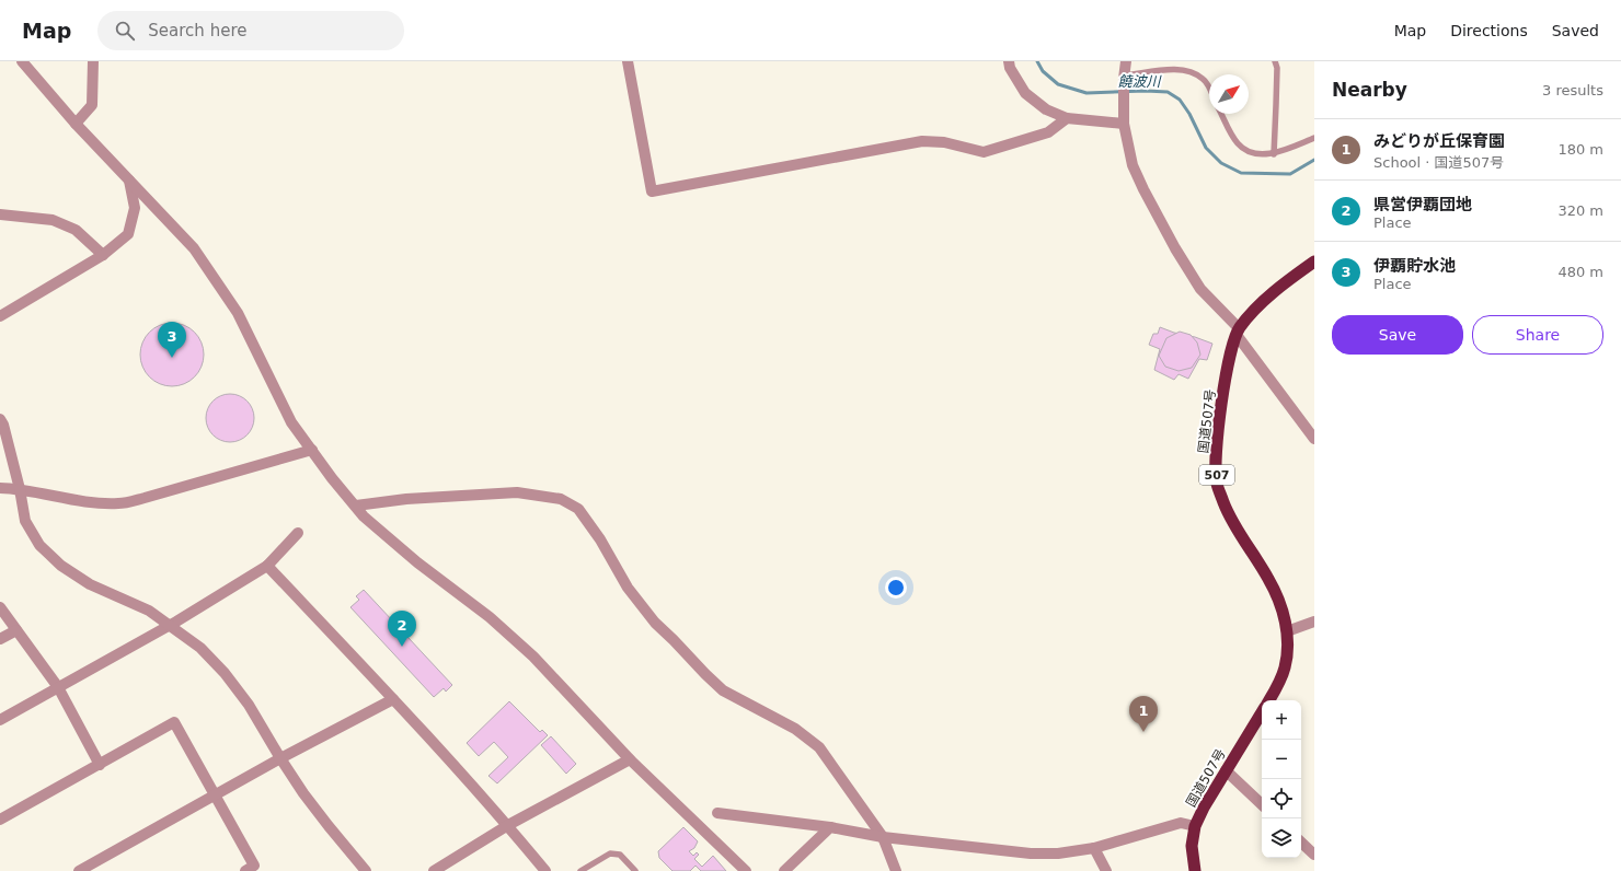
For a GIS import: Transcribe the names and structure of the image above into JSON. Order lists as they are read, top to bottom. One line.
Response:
{"streets":{"highway":["国道507号","507"]},"water":["饒波川"],"north":"top right","page":{"header":"Map","search":"Search here","nav":["Map","Directions","Saved"],"heading":["Nearby","3 results"],"list":[{"mark":"1","name":"みどりが丘保育園","note":"School · 国道507号","value":"180 m"},{"mark":"2","name":"県営伊覇団地","note":"Place","value":"320 m"},{"mark":"3","name":"伊覇貯水池","note":"Place","value":"480 m"}],"buttons":["Save","Share"],"pins":["3","2","1"],"map_buttons":["+","−"]}}
